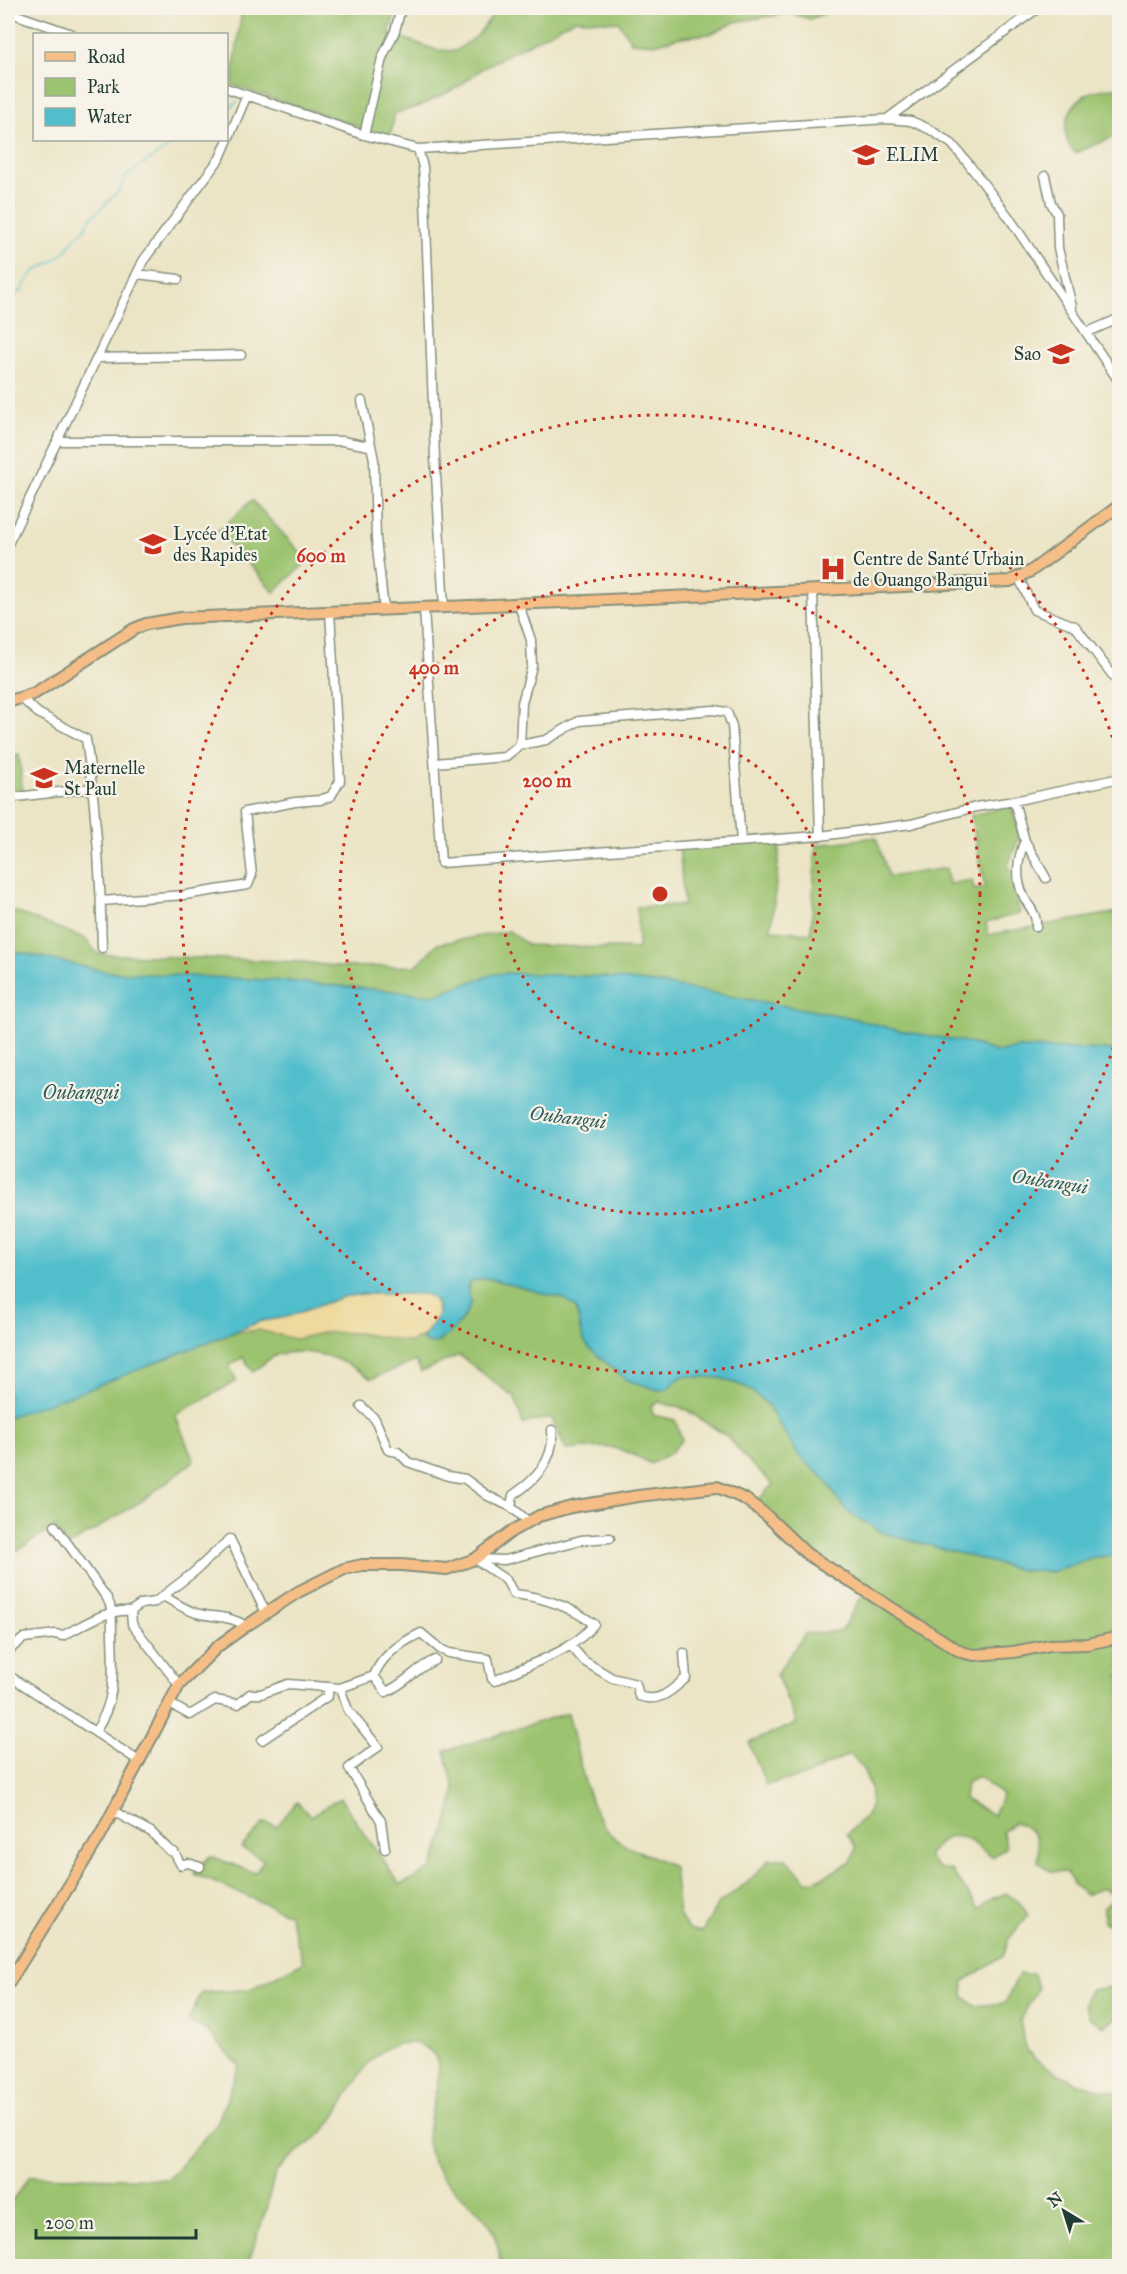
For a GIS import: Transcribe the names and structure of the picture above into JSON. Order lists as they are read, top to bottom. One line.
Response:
{"water":["Oubangui"],"places":{"school or university":["ELIM","Sao","Lycée d'Etat des Rapides","Maternelle St Paul"],"hospital":["Centre de Santé Urbain de Ouango Bangui"]},"legend":["Road","Park","Water"],"scale_bar":"200 m","north":"top left","rings":["600 m","400 m","200 m"]}
